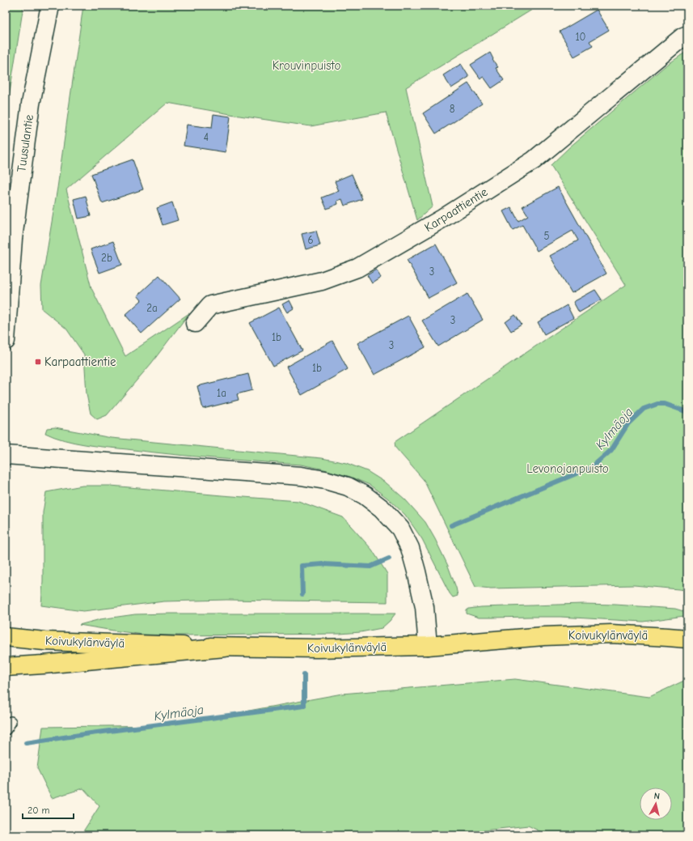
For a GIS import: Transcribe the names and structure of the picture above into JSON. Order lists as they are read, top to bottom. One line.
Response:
{"streets":{"main road":["Tuusulantie","Karpaattientie","Koivukylänväylä"]},"water":["Kylmäoja"],"parks":["Krouvinpuisto","Levonojanpuisto"],"places":{"transit":["Karpaattientie"]},"house_numbers":["10","8","4","5","6","2b","3","2a","3","1b","3","1b","1a"],"scale_bar":"20 m","north":"top"}
